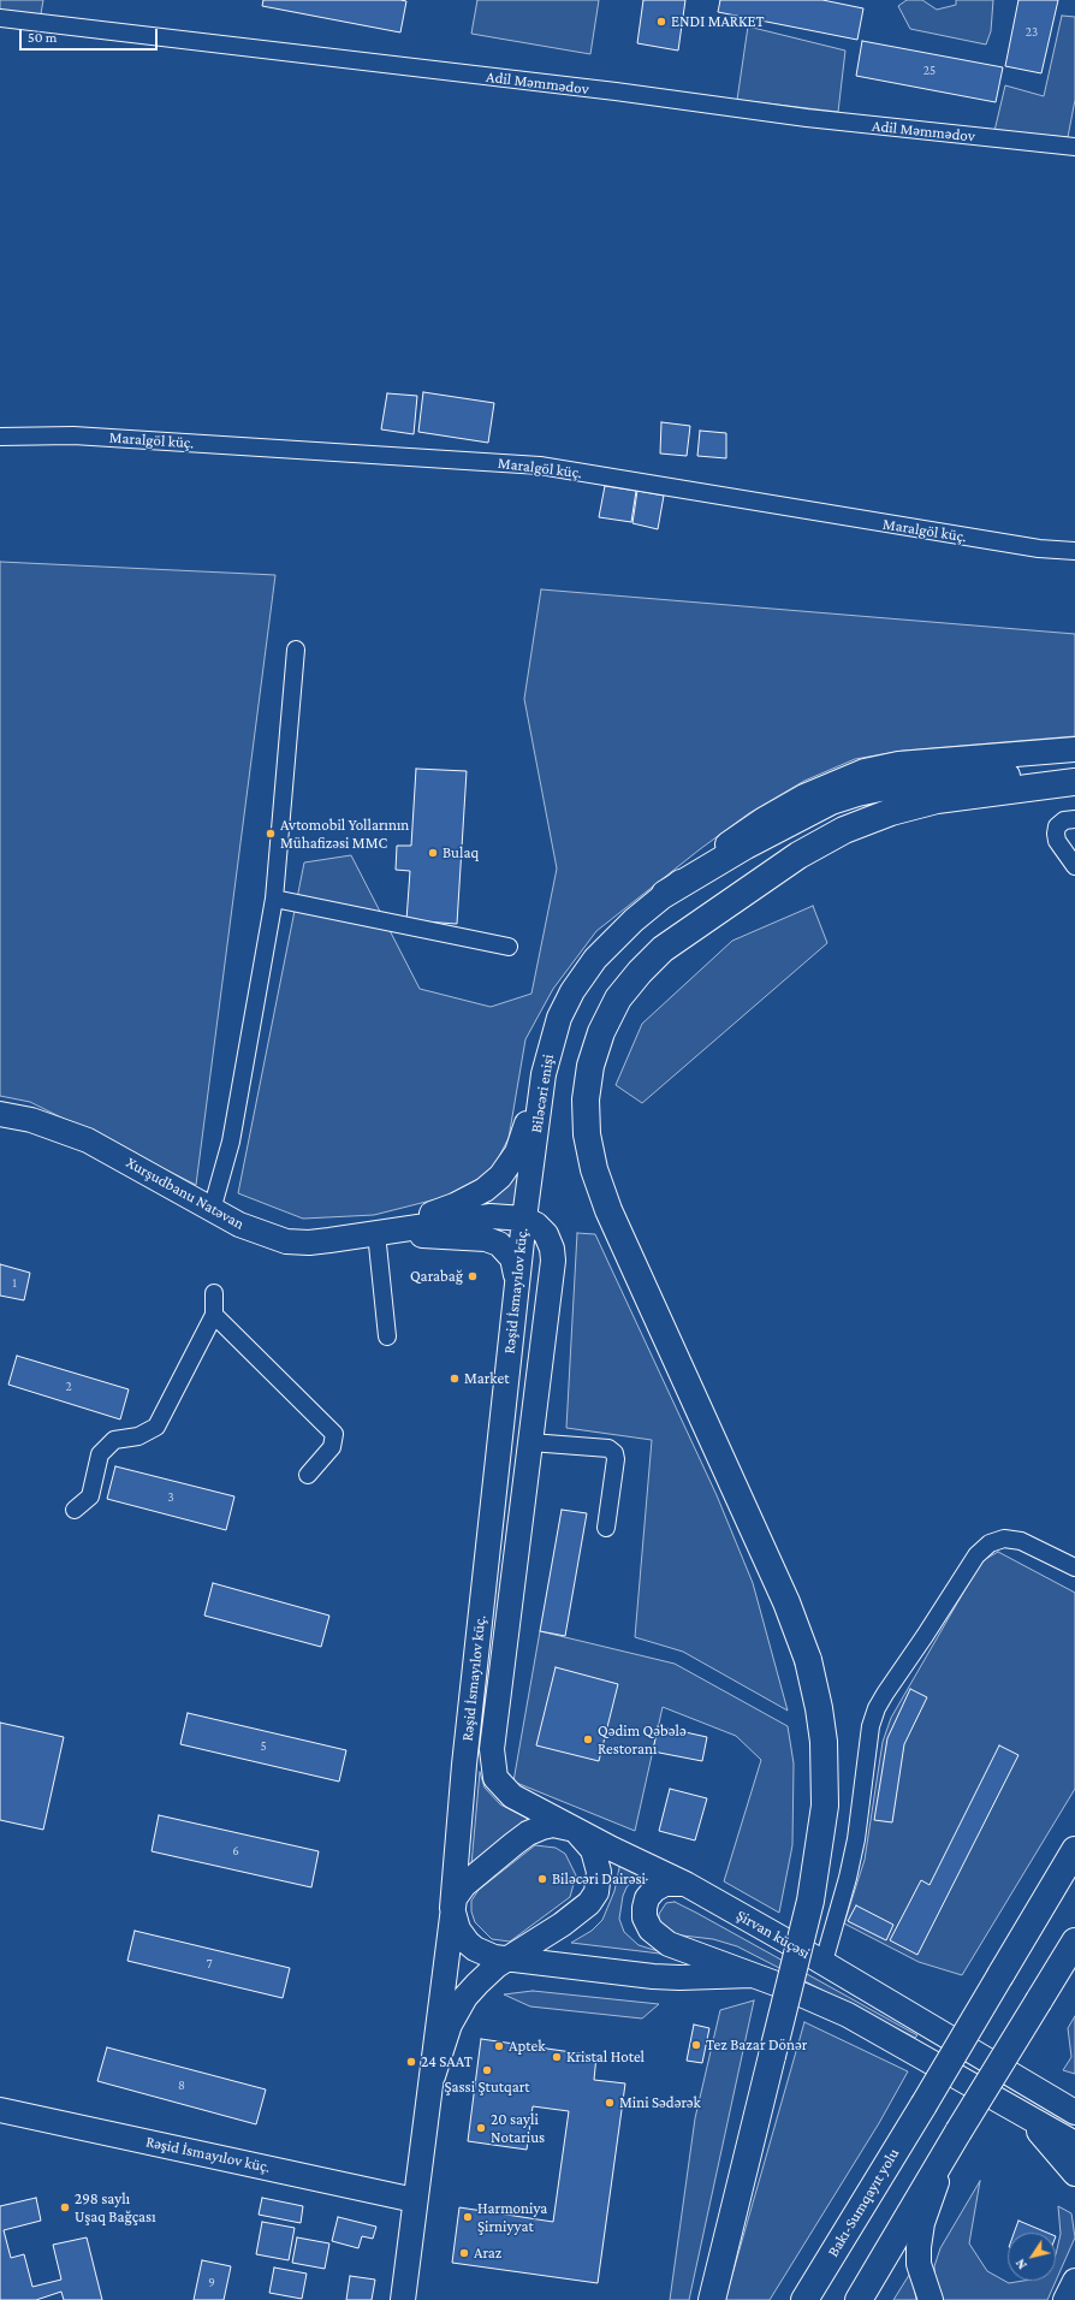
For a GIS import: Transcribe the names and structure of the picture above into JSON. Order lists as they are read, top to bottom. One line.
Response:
{"streets":{"highway":["Bakı-Sumqayıt yolu"],"main road":["Biləcəri enişi","Xurşudbanu Natəvan","Rəşid İsmayılov küç.","Şirvan küçəsi"],"street":["Adil Məmmədov","Maralgöl küç."]},"crossings":[["Biləcəri enişi","Rəşid İsmayılov küç."],["Rəşid İsmayılov küç.","Şirvan küçəsi"]],"places":["ENDI MARKET","Avtomobil Yollarının Mühafizəsi MMC","Bulaq","Qarabağ","Market","Qədim Qəbələ Restoranı","Biləcəri Dairəsi","Tez Bazar Dönər","Aptek","Kristal Hotel","24 SAAT","Şassi Ştutqart","Mini Sədərək","20 sayli Notarius","298 saylı Uşaq Bağçası","Harmoniya Şirniyyat","Araz"],"house_numbers":["23","25","1","2","3","5","6","7","8","9"],"scale_bar":"50 m","north":"bottom left"}
